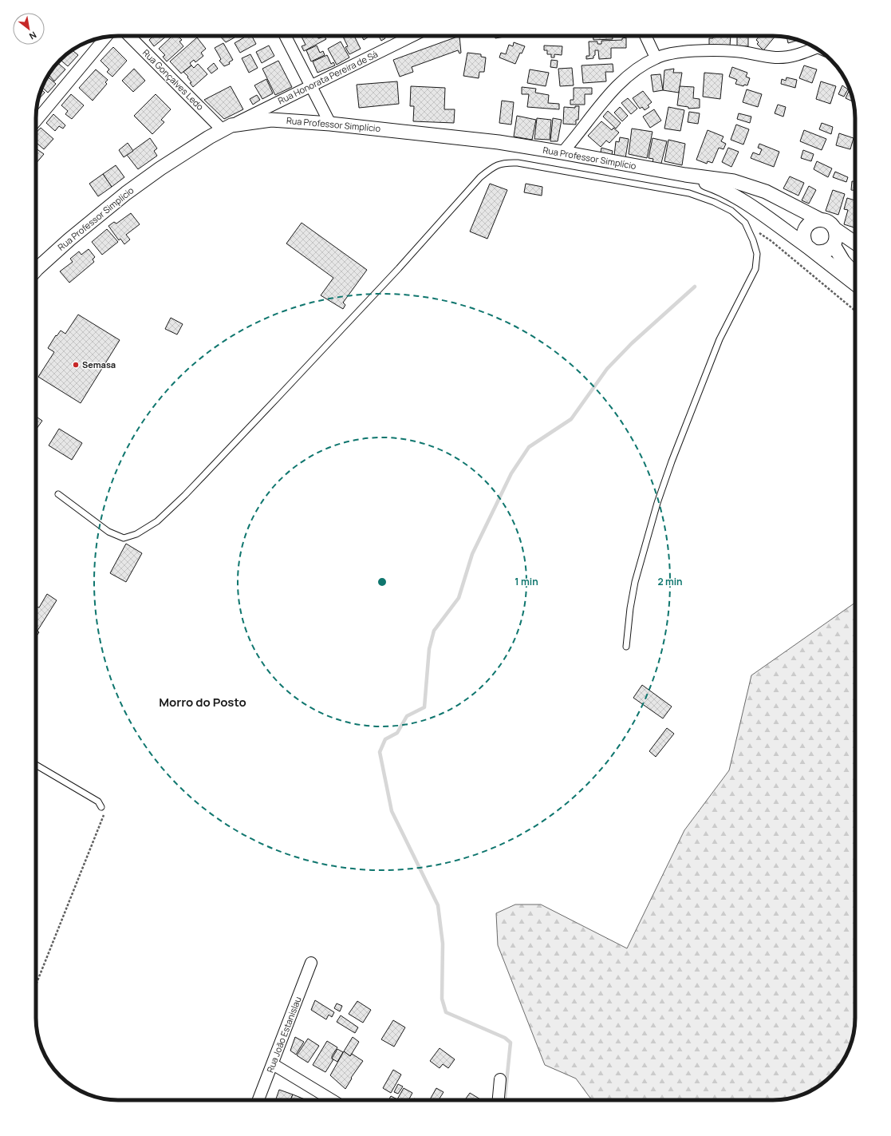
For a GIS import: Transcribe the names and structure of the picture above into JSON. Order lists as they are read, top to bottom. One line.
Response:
{"streets":{"street":["Rua Honorata Pereira de Sá","Rua Gonçalves Ledo","Rua Professor Simplício","Rua João Estanislau"]},"crossings":[["Rua Honorata Pereira de Sá","Rua Gonçalves Ledo"],["Rua Honorata Pereira de Sá","Rua Professor Simplício"],["Rua Gonçalves Ledo","Rua Professor Simplício"]],"districts":["Morro do Posto"],"places":["Semasa"],"north":"bottom right","rings":["1 min","2 min"]}
